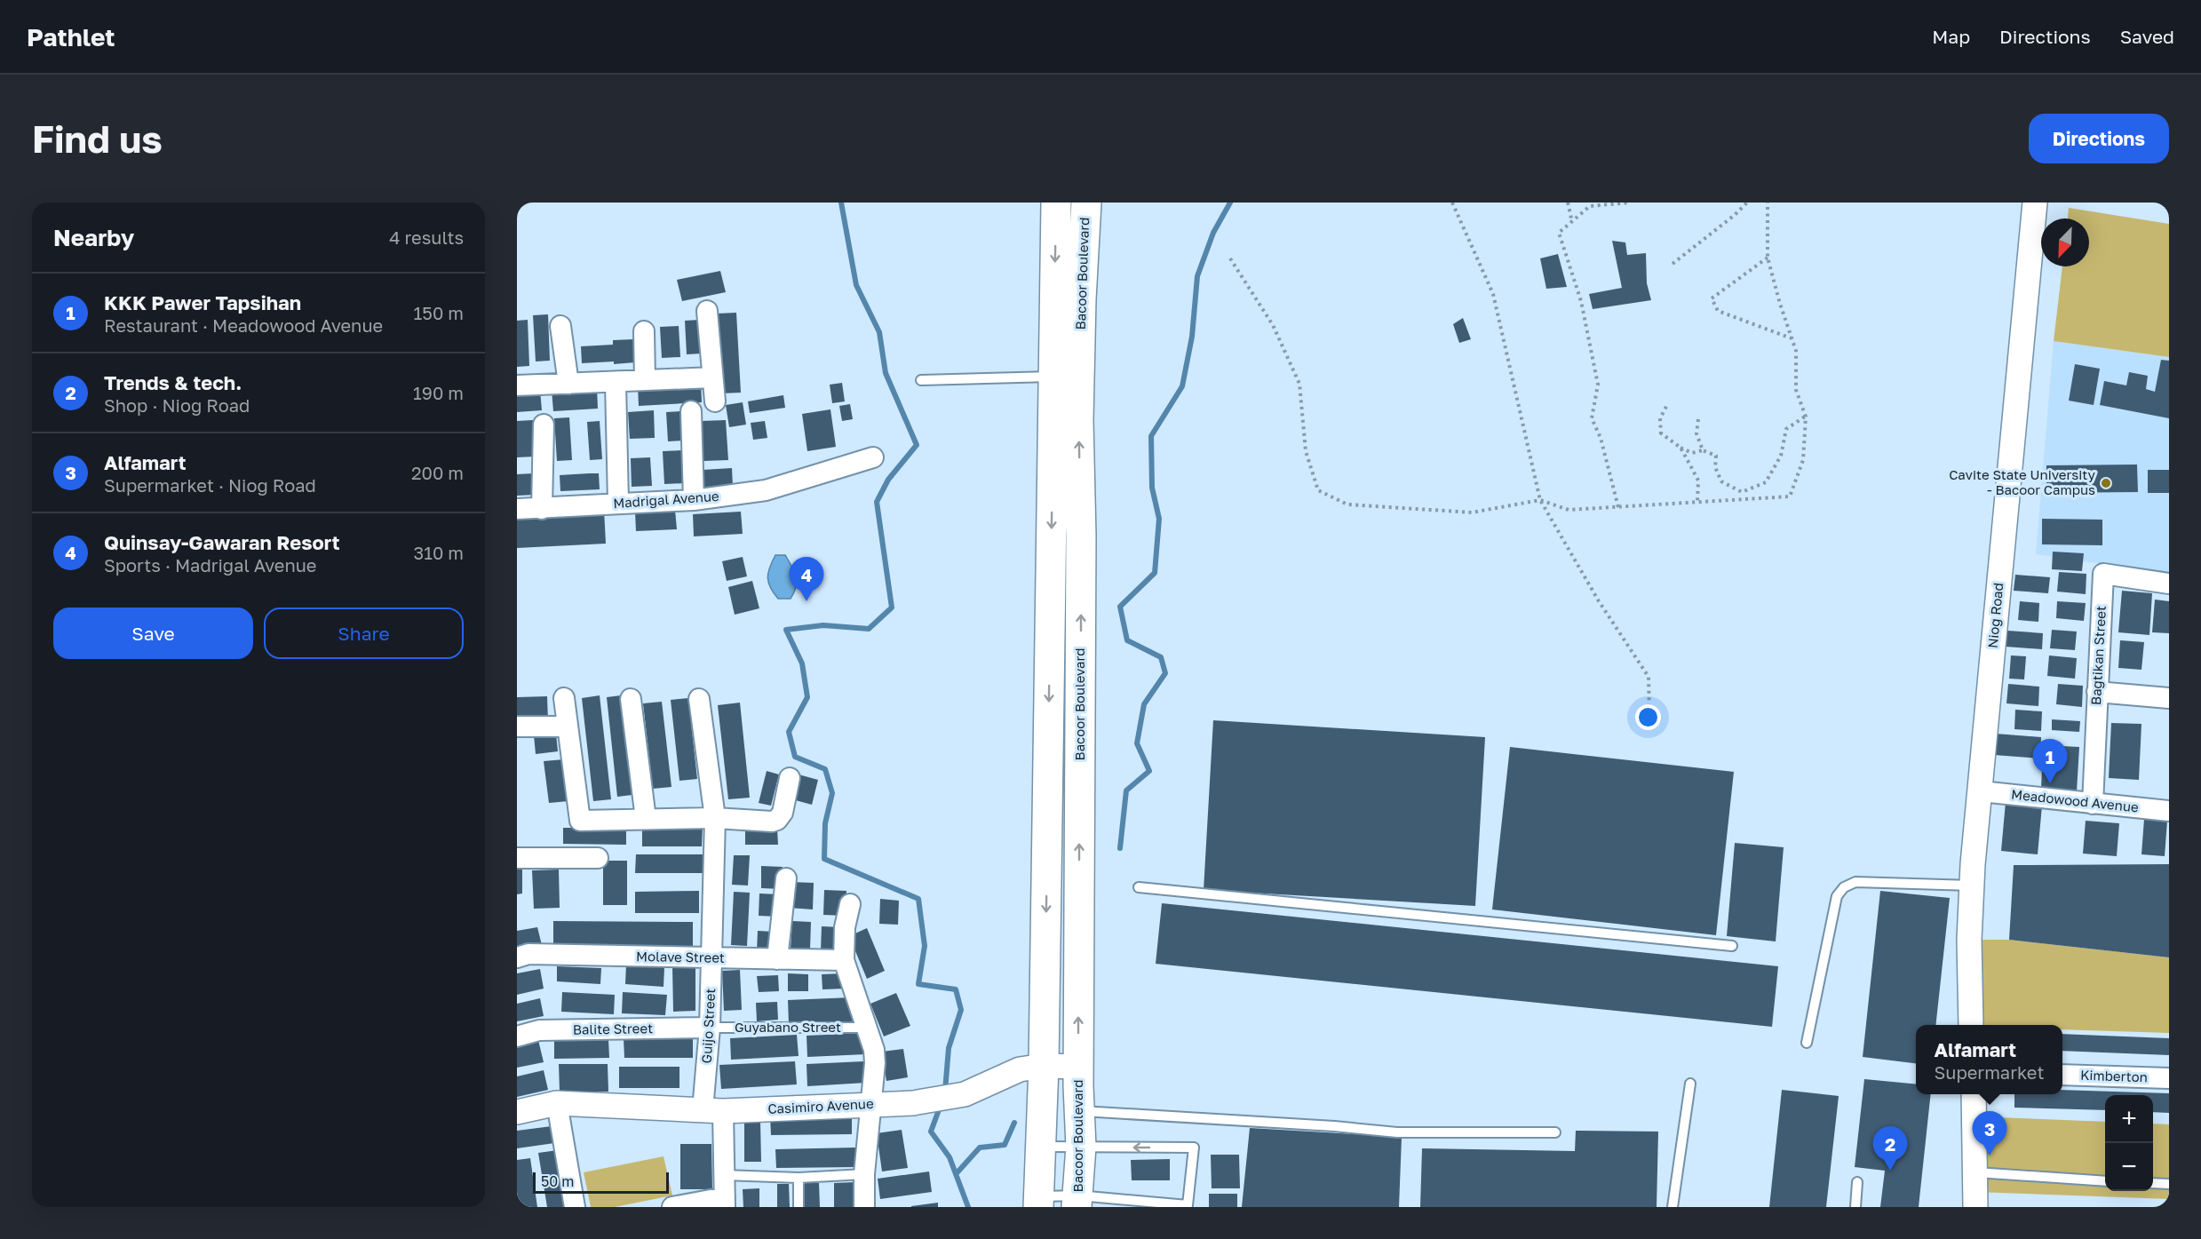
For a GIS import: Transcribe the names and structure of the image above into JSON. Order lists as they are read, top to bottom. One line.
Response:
{"streets":{"main road":["Bacoor Boulevard"],"street":["Madrigal Avenue","Niog Road","Bagtikan Street","Meadowood Avenue","Molave Street","Guijo Street","Balite Street","Kimberton","Casimiro Avenue"],"lane":["Guyabano Street"]},"crossings":[["Bacoor Boulevard","Casimiro Avenue"],["Niog Road","Meadowood Avenue"],["Bagtikan Street","Meadowood Avenue"],["Molave Street","Guijo Street"],["Guijo Street","Guyabano Street"],["Guijo Street","Balite Street"],["Guijo Street","Casimiro Avenue"],["Guyabano Street","Balite Street"]],"places":["Cavite State University - Bacoor Campus"],"scale_bar":"50 m","north":"bottom left","page":{"header":"Pathlet","nav":["Map","Directions","Saved"],"buttons":["Directions",["Save","Share"]],"title":"Find us","heading":["Nearby","4 results"],"list":[{"mark":"1","name":"KKK Pawer Tapsihan","note":"Restaurant · Meadowood Avenue","value":"150 m"},{"mark":"2","name":"Trends & tech.","note":"Shop · Niog Road","value":"190 m"},{"mark":"3","name":"Alfamart","note":"Supermarket · Niog Road","value":"200 m"},{"mark":"4","name":"Quinsay-Gawaran Resort","note":"Sports · Madrigal Avenue","value":"310 m"}],"pins":["4","1","3","2"],"popup":["Alfamart","Supermarket"],"map_buttons":["+","−"],"scale":"50 m"}}
